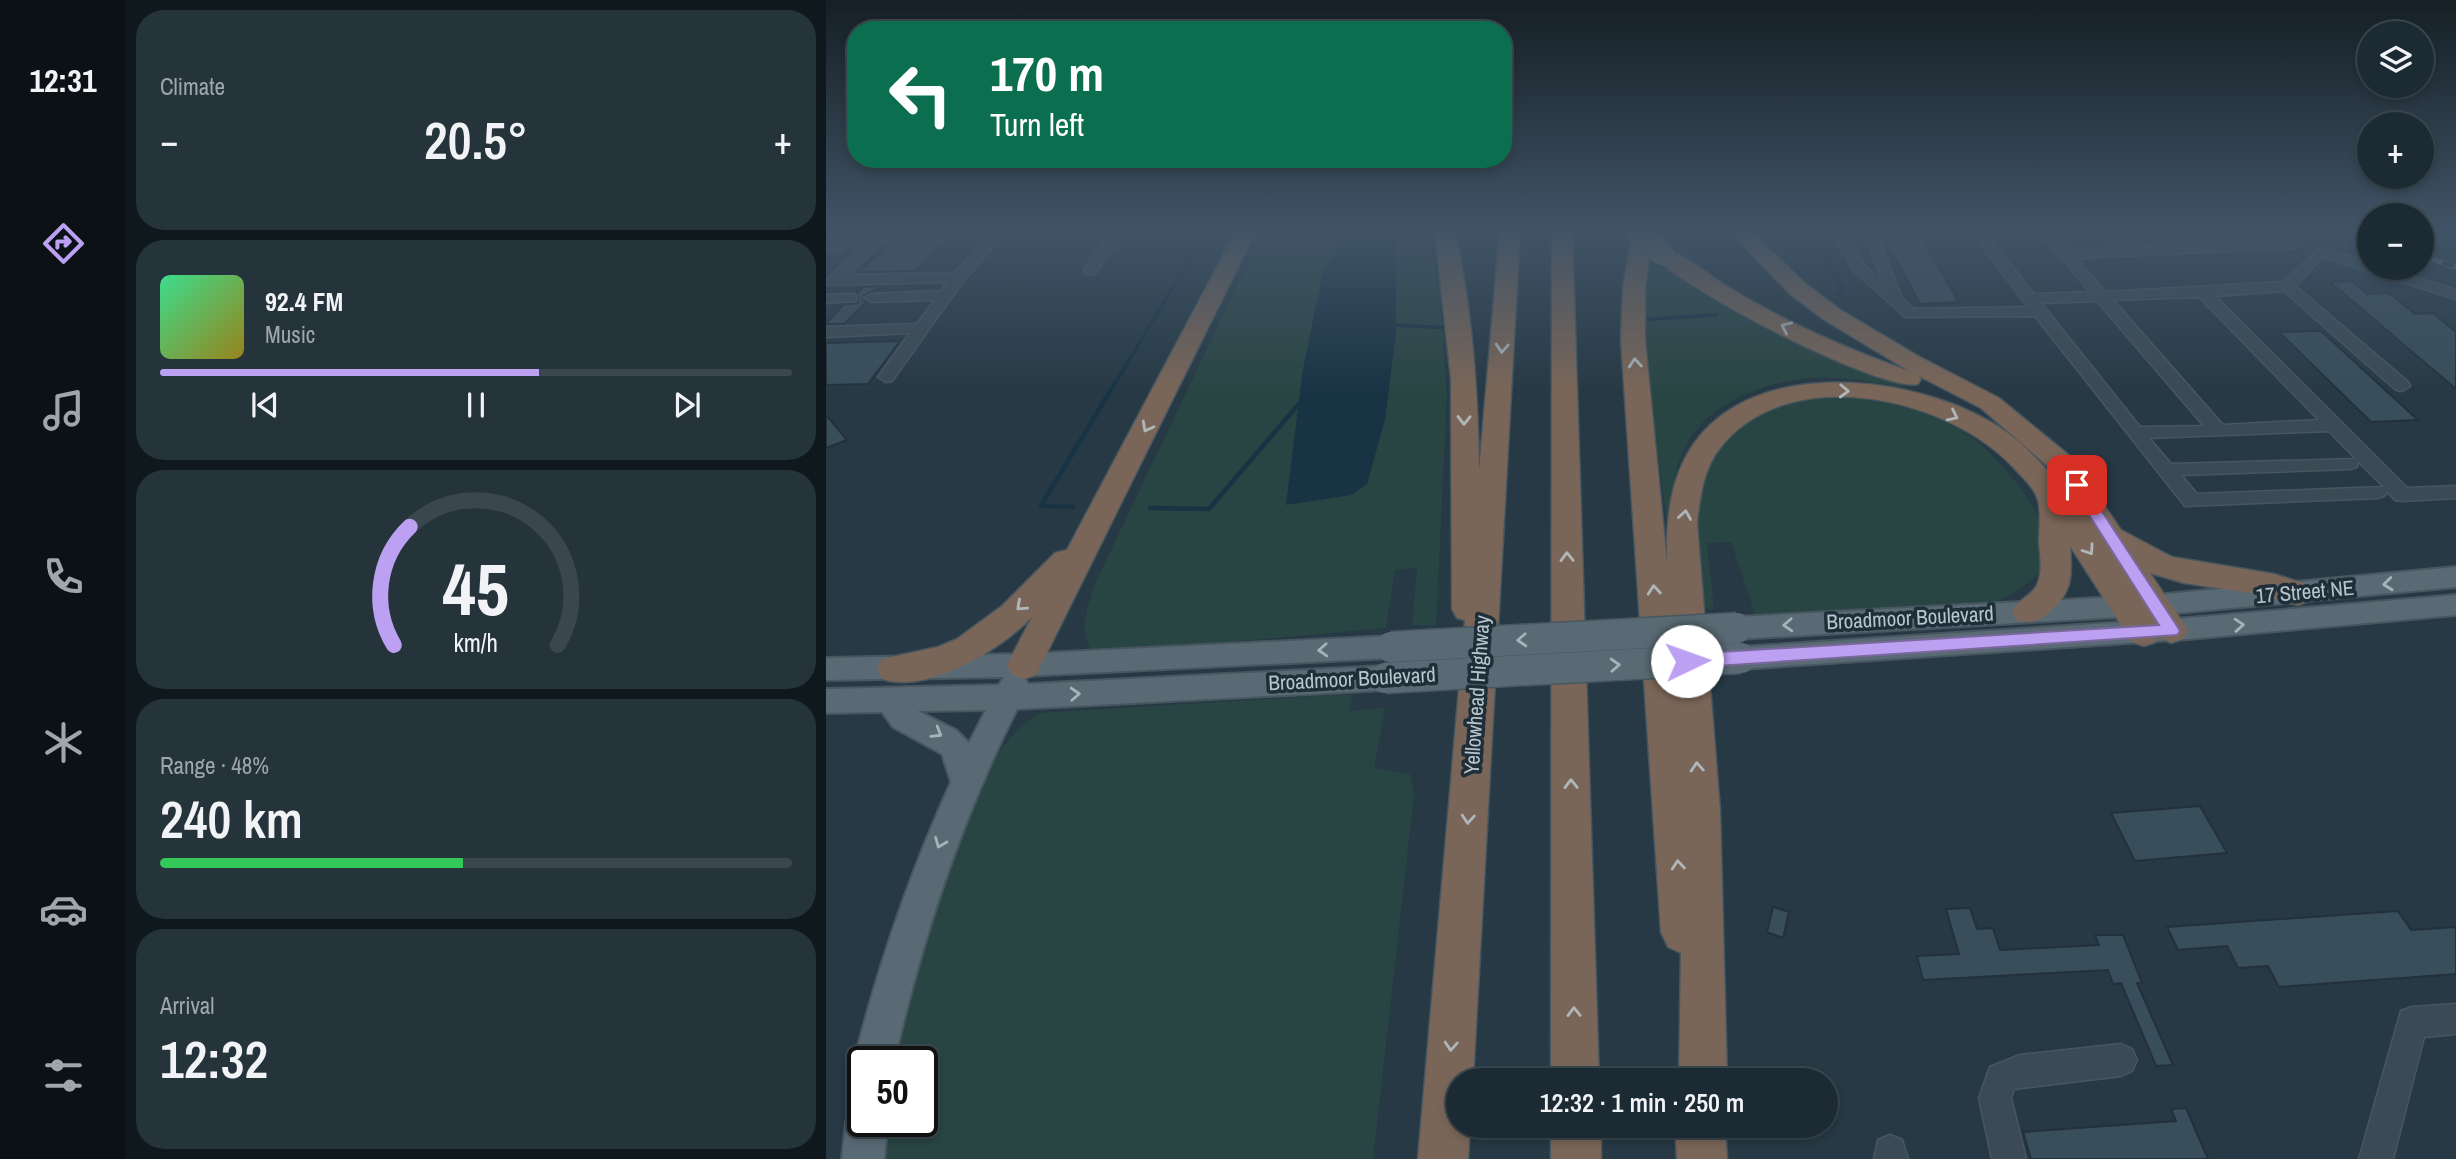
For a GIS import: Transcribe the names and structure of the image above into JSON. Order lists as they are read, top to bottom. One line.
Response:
{"streets":{"highway":["Yellowhead Highway"],"main road":["17 Street NE","Broadmoor Boulevard"]},"crossings":[["17 Street NE","Broadmoor Boulevard"]],"page":{"tabs":"12:31","tile":["Climate",["Range · 48%","240 km"],["Arrival","12:32"]],"map_buttons":["+","−"],"turn":["170 m","Turn left"],"heat":["−","20.5°","+"],"song":["92.4 FM","Music"],"limit":"50","trip":"12:32 · 1 min · 250 m","gauge":["45","km/h"]}}
